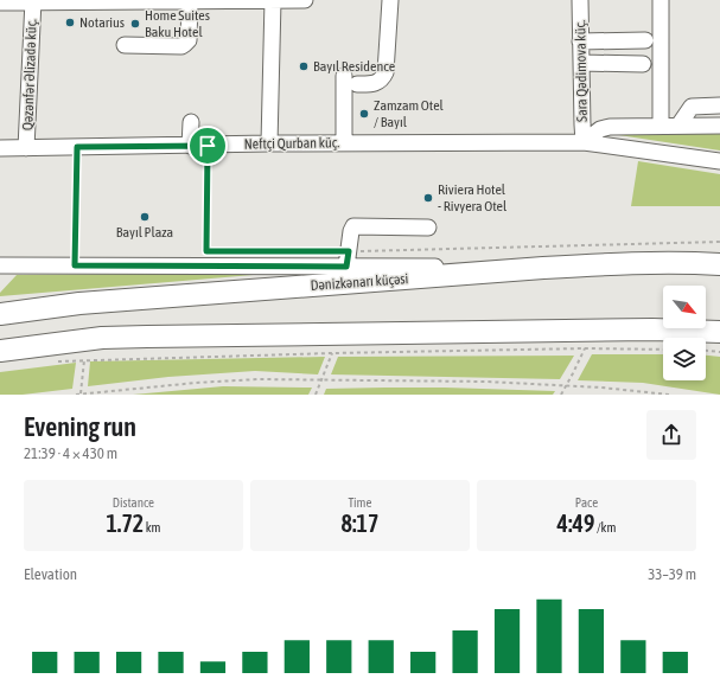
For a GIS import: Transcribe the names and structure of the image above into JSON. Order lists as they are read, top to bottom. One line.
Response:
{"streets":{"highway":["Dənizkənarı küçəsi"],"street":["Sara Qədimova küç.","Qəzənfər Əlizadə küç.","Neftçi Qurban küç."]},"crossings":[["Sara Qədimova küç.","Neftçi Qurban küç."],["Qəzənfər Əlizadə küç.","Neftçi Qurban küç."]],"places":["Notarius","Home Suites Baku Hotel","Bayıl Residence","Zamzam Otel / Bayıl","Riviera Hotel - Rivyera Otel","Bayıl Plaza"],"north":"bottom right","page":{"heading":["Evening run","21:39 · 4 × 430 m"],"stats":[["Distance","1.72 km"],["Time","8:17"],["Pace","4:49 /km"]],"chart":["Elevation","33–39 m"]}}
